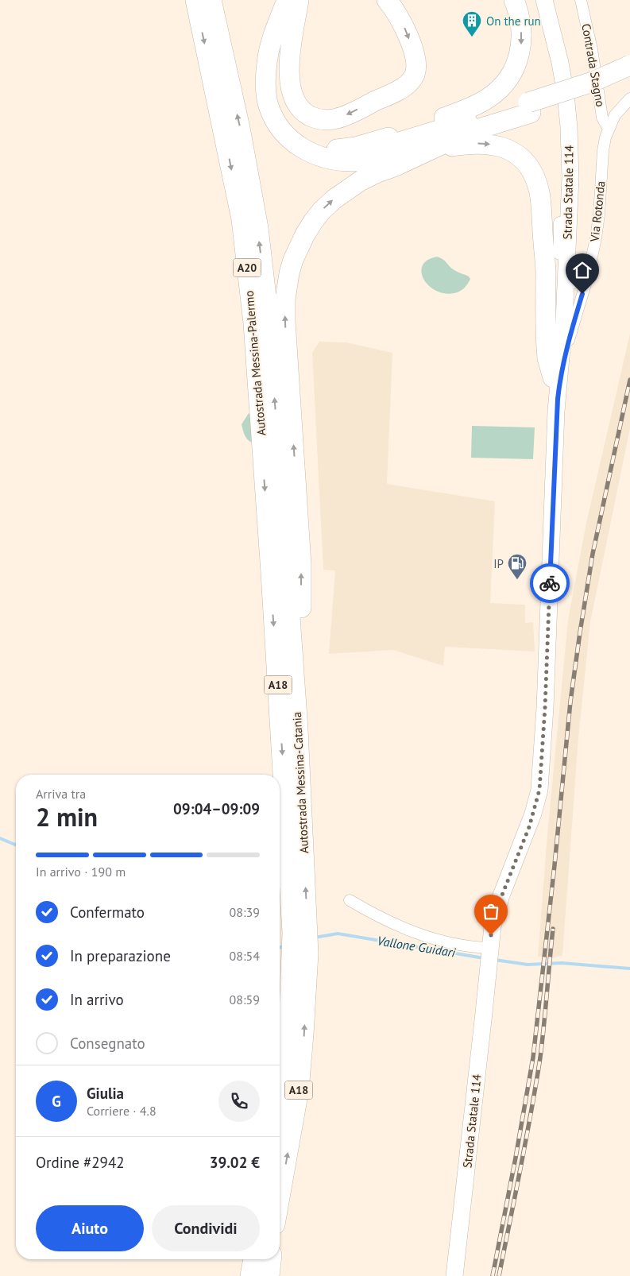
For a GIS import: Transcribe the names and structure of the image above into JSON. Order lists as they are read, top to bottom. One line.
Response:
{"streets":{"highway":["A20","Autostrada Messina-Palermo","A18","Autostrada Messina-Catania"],"main road":["Strada Statale 114"],"street":["Contrada Stagno","Via Rotonda"]},"crossings":[["Contrada Stagno","Via Rotonda"],["Strada Statale 114","Via Rotonda"],["Autostrada Messina-Palermo","Autostrada Messina-Catania"],["A18","Autostrada Messina-Catania"]],"water":["Vallone Guidari"],"places":{"building":["On the run"],"fuel station":["IP"]},"page":{"heading":["2 min","Arriva tra","09:04–09:09"],"panel":["Giulia","Corriere · 4.8","Ordine #2942","39.02 €"],"bar":"In arrivo · 190 m","list":[["Confermato","08:39"],["In preparazione","08:54"],["In arrivo","08:59"],"Consegnato"],"round":"G","buttons":["Aiuto","Condividi"]}}
